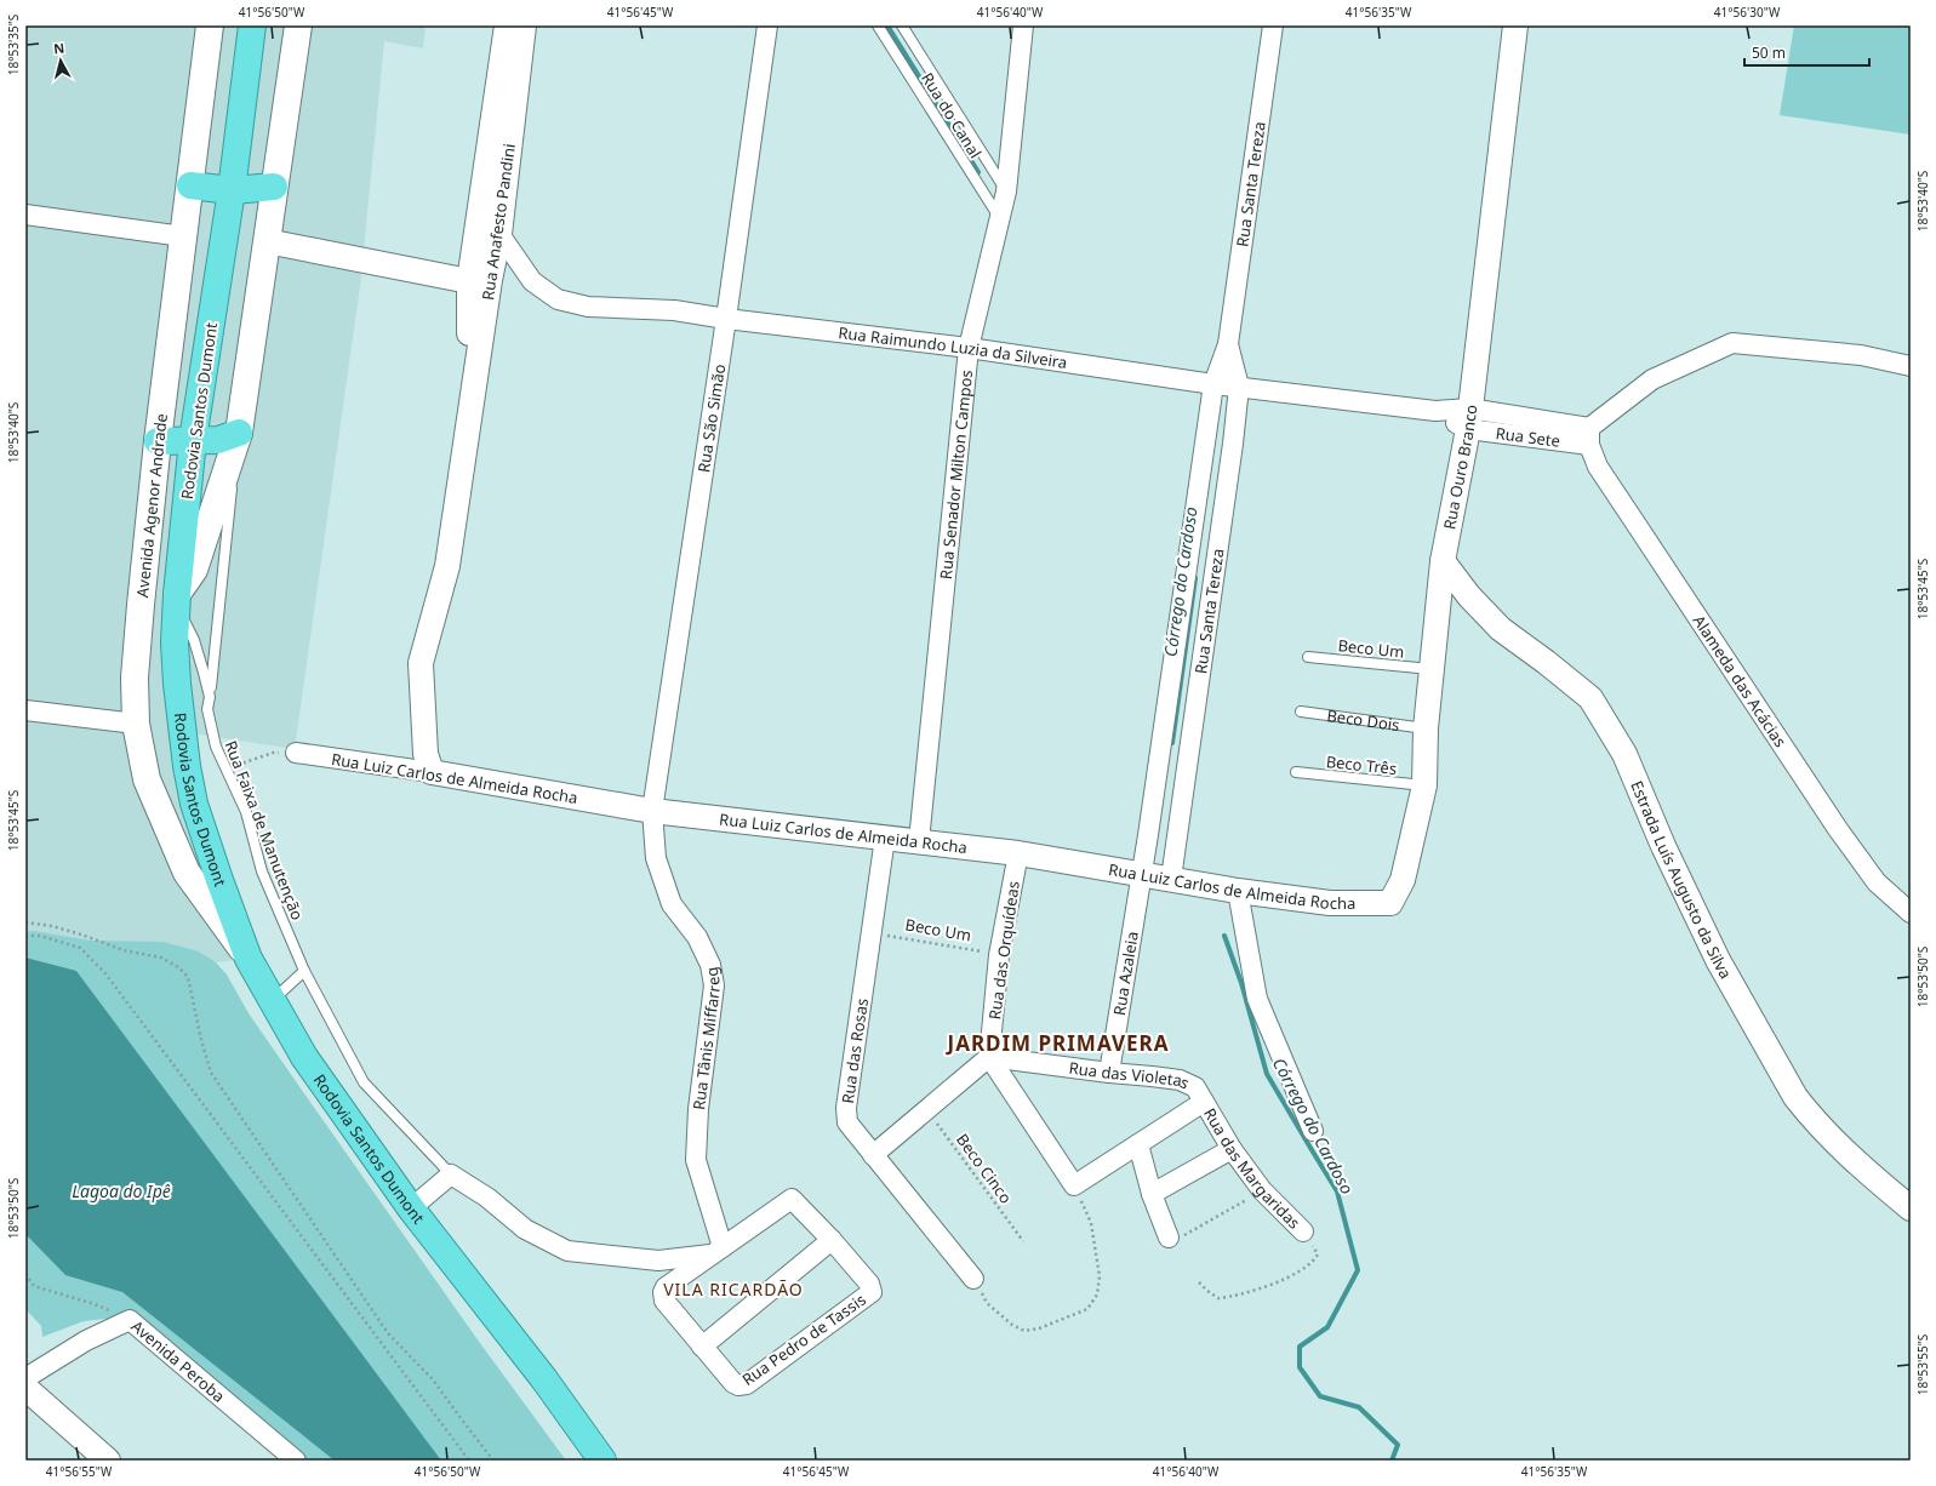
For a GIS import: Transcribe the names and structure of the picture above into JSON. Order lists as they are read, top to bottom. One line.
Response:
{"streets":{"highway":["Rodovia Santos Dumont"],"main road":["Avenida Agenor Andrade"],"street":["Rua Santa Tereza","Rua Anafesto Pandini","Rua Raimundo Luzia da Silveira","Rua São Simão","Rua Sete","Rua Ouro Branco","Rua Senador Milton Campos","Alameda das Acácias","Rua Luiz Carlos de Almeida Rocha","Estrada Luís Augusto da Silva","Rua das Orquídeas","Rua Azaleia","Rua Tânis Miffarreg","Rua das Rosas","Rua das Violetas","Rua das Margaridas","Rua Pedro de Tassis","Avenida Peroba"],"lane":["Rua do Canal","Beco Um","Beco Dois","Beco Três","Rua Faixa de Manutenção"],"path":["Beco Cinco"]},"crossings":[["Rua do Canal","Rua Senador Milton Campos"],["Rua Santa Tereza","Rua Raimundo Luzia da Silveira"],["Rua Santa Tereza","Rua Luiz Carlos de Almeida Rocha"],["Rua Santa Tereza","Rua Azaleia"],["Rua Anafesto Pandini","Rua Raimundo Luzia da Silveira"],["Rua Anafesto Pandini","Rua Luiz Carlos de Almeida Rocha"],["Rua Raimundo Luzia da Silveira","Rua São Simão"],["Rua Raimundo Luzia da Silveira","Rua Sete"],["Rua Raimundo Luzia da Silveira","Rua Ouro Branco"],["Rua Raimundo Luzia da Silveira","Rua Senador Milton Campos"],["Rodovia Santos Dumont","Avenida Agenor Andrade"],["Rodovia Santos Dumont","Rua Faixa de Manutenção"],["Rua São Simão","Rua Luiz Carlos de Almeida Rocha"],["Rua São Simão","Rua Tânis Miffarreg"],["Rua Sete","Rua Ouro Branco"],["Rua Sete","Alameda das Acácias"],["Rua Ouro Branco","Beco Um"],["Rua Ouro Branco","Beco Dois"],["Rua Ouro Branco","Beco Três"],["Rua Ouro Branco","Rua Luiz Carlos de Almeida Rocha"],["Rua Ouro Branco","Estrada Luís Augusto da Silva"],["Rua Senador Milton Campos","Rua Luiz Carlos de Almeida Rocha"],["Beco Um","Rua das Orquídeas"],["Beco Um","Rua das Rosas"],["Rua Luiz Carlos de Almeida Rocha","Rua das Orquídeas"],["Rua Luiz Carlos de Almeida Rocha","Rua Azaleia"],["Rua Luiz Carlos de Almeida Rocha","Rua Tânis Miffarreg"],["Rua Luiz Carlos de Almeida Rocha","Rua das Rosas"],["Rua das Orquídeas","Rua das Violetas"],["Rua Azaleia","Rua das Violetas"],["Rua Tânis Miffarreg","Rua Pedro de Tassis"],["Rua das Violetas","Rua das Margaridas"]],"districts":["JARDIM PRIMAVERA","VILA RICARDÃO"],"water":["Córrego do Cardoso","Lagoa do Ipê"],"scale_bar":"50 m","north":"top","coordinates":["41°56'50\"W","41°56'45\"W","41°56'40\"W","41°56'35\"W","41°56'30\"W","18°53'35\"S","18°53'40\"S","18°53'45\"S","18°53'50\"S","18°53'55\"S","41°56'55\"W"]}
